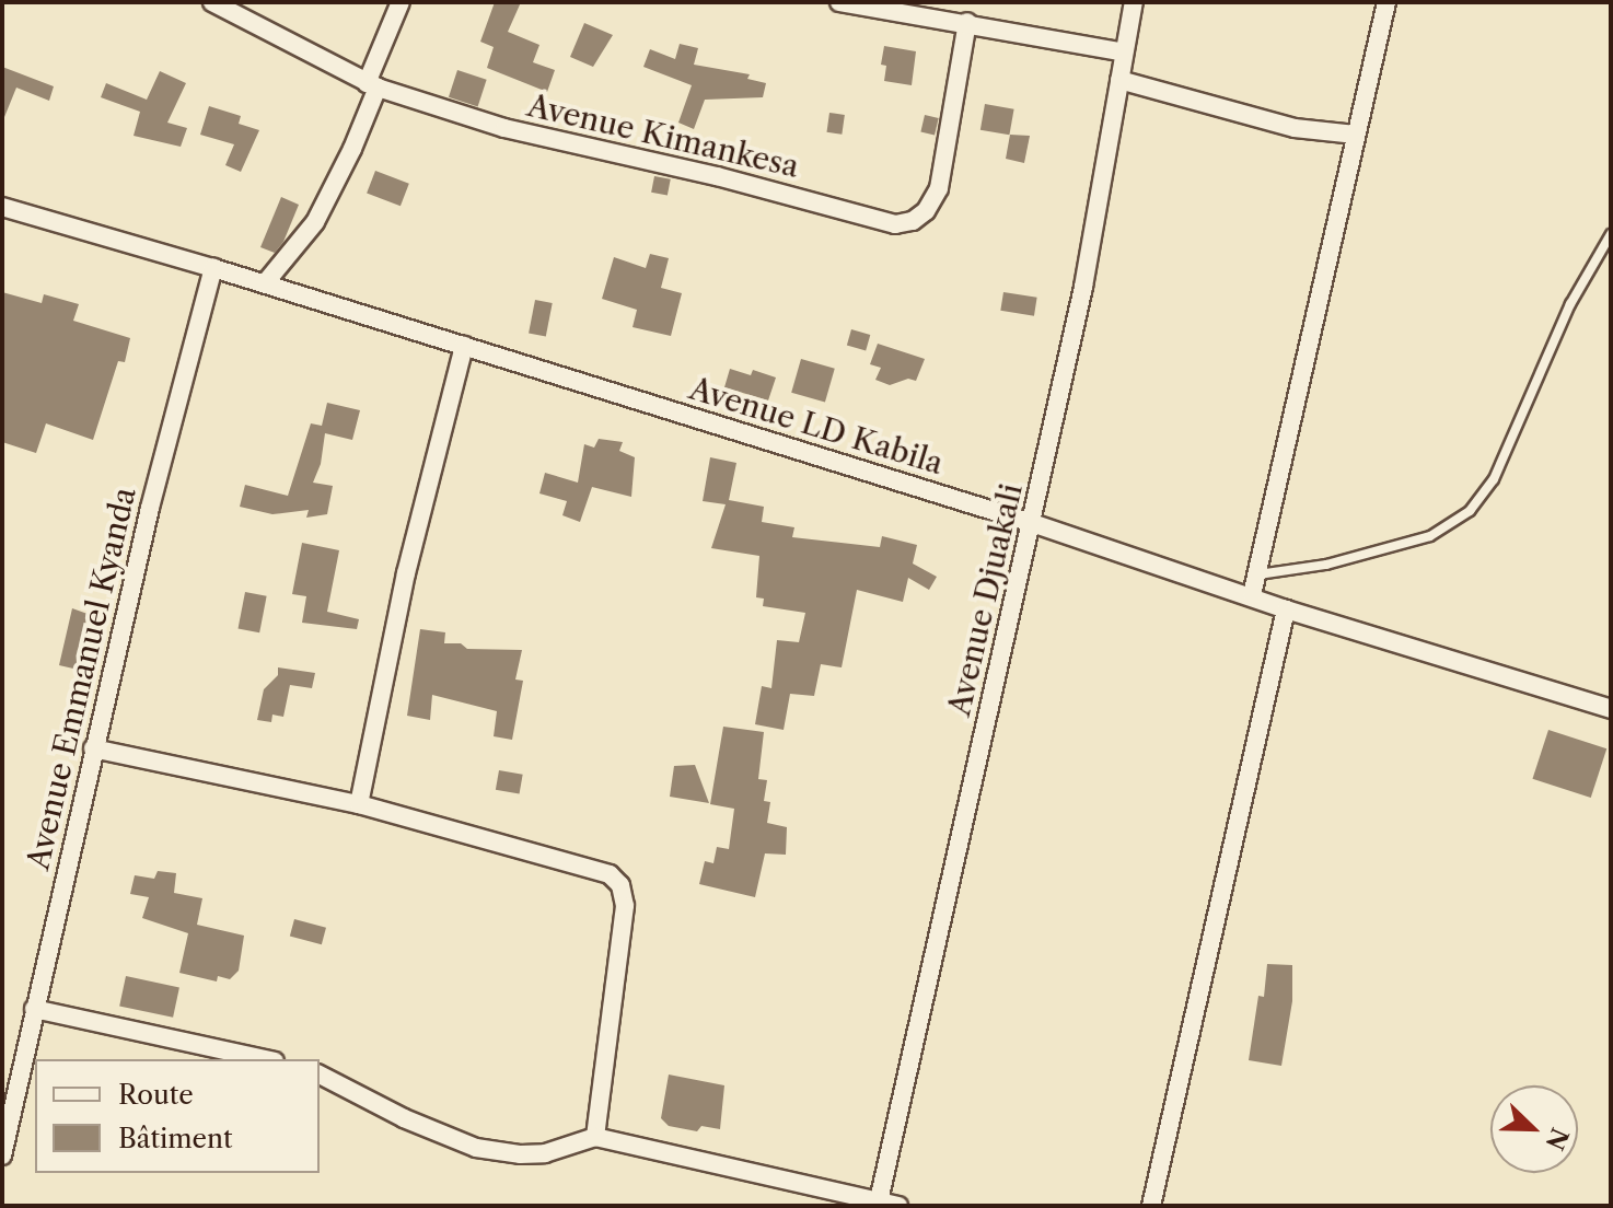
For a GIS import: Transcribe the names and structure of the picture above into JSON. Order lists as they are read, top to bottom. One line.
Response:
{"streets":{"street":["Avenue Kimankesa","Avenue LD Kabila","Avenue Djuakali","Avenue Emmanuel Kyanda"]},"crossings":[["Avenue LD Kabila","Avenue Djuakali"],["Avenue LD Kabila","Avenue Emmanuel Kyanda"]],"legend":["Route","Bâtiment"],"north":"bottom right"}
